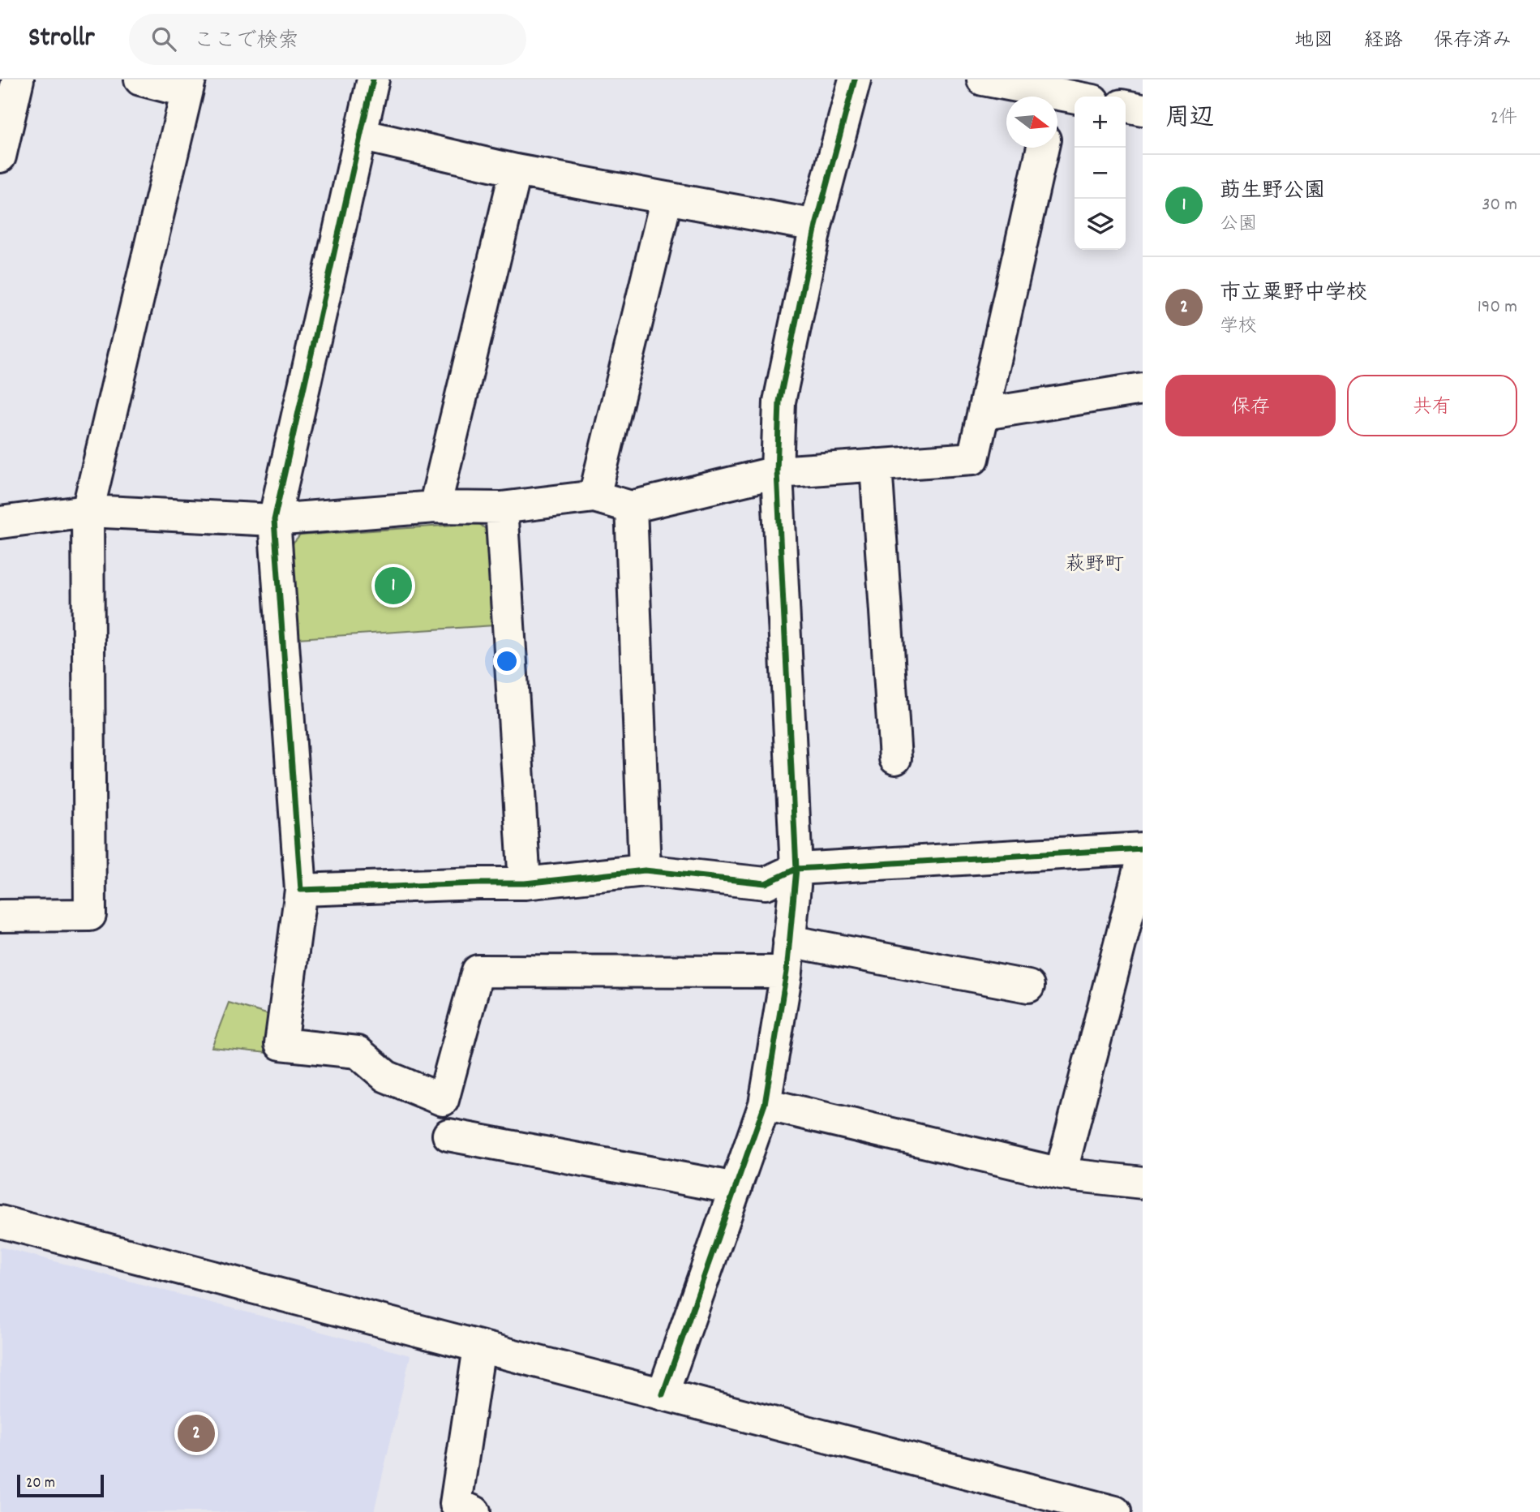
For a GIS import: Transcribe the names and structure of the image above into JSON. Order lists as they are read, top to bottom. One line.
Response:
{"districts":["萩野町"],"scale_bar":"20 m","north":"right","page":{"header":"Strollr","search":"ここで検索","nav":["地図","経路","保存済み"],"heading":["周辺","2件"],"map_buttons":["+","−"],"list":[{"mark":"1","name":"莇生野公園","note":"公園","value":"30 m"},{"mark":"2","name":"市立粟野中学校","note":"学校","value":"190 m"}],"buttons":["保存","共有"],"pins":["1","2"],"scale":"20 m"}}
